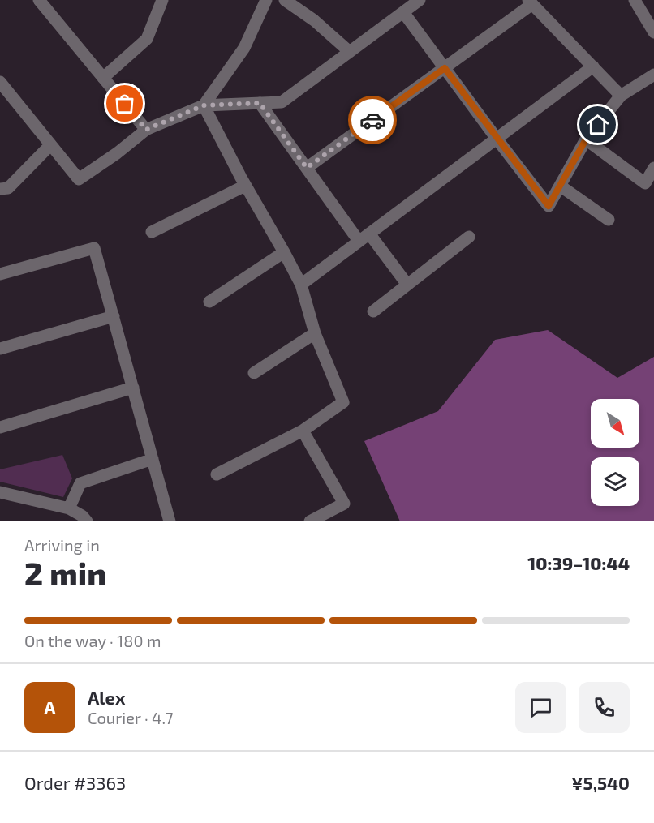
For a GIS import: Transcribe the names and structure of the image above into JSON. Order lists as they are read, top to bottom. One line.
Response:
{"north":"bottom right","page":{"heading":["2 min","Arriving in","10:39–10:44"],"panel":["Alex","Courier · 4.7","Order #3363","¥5,540"],"bar":"On the way · 180 m","round":"A"}}
